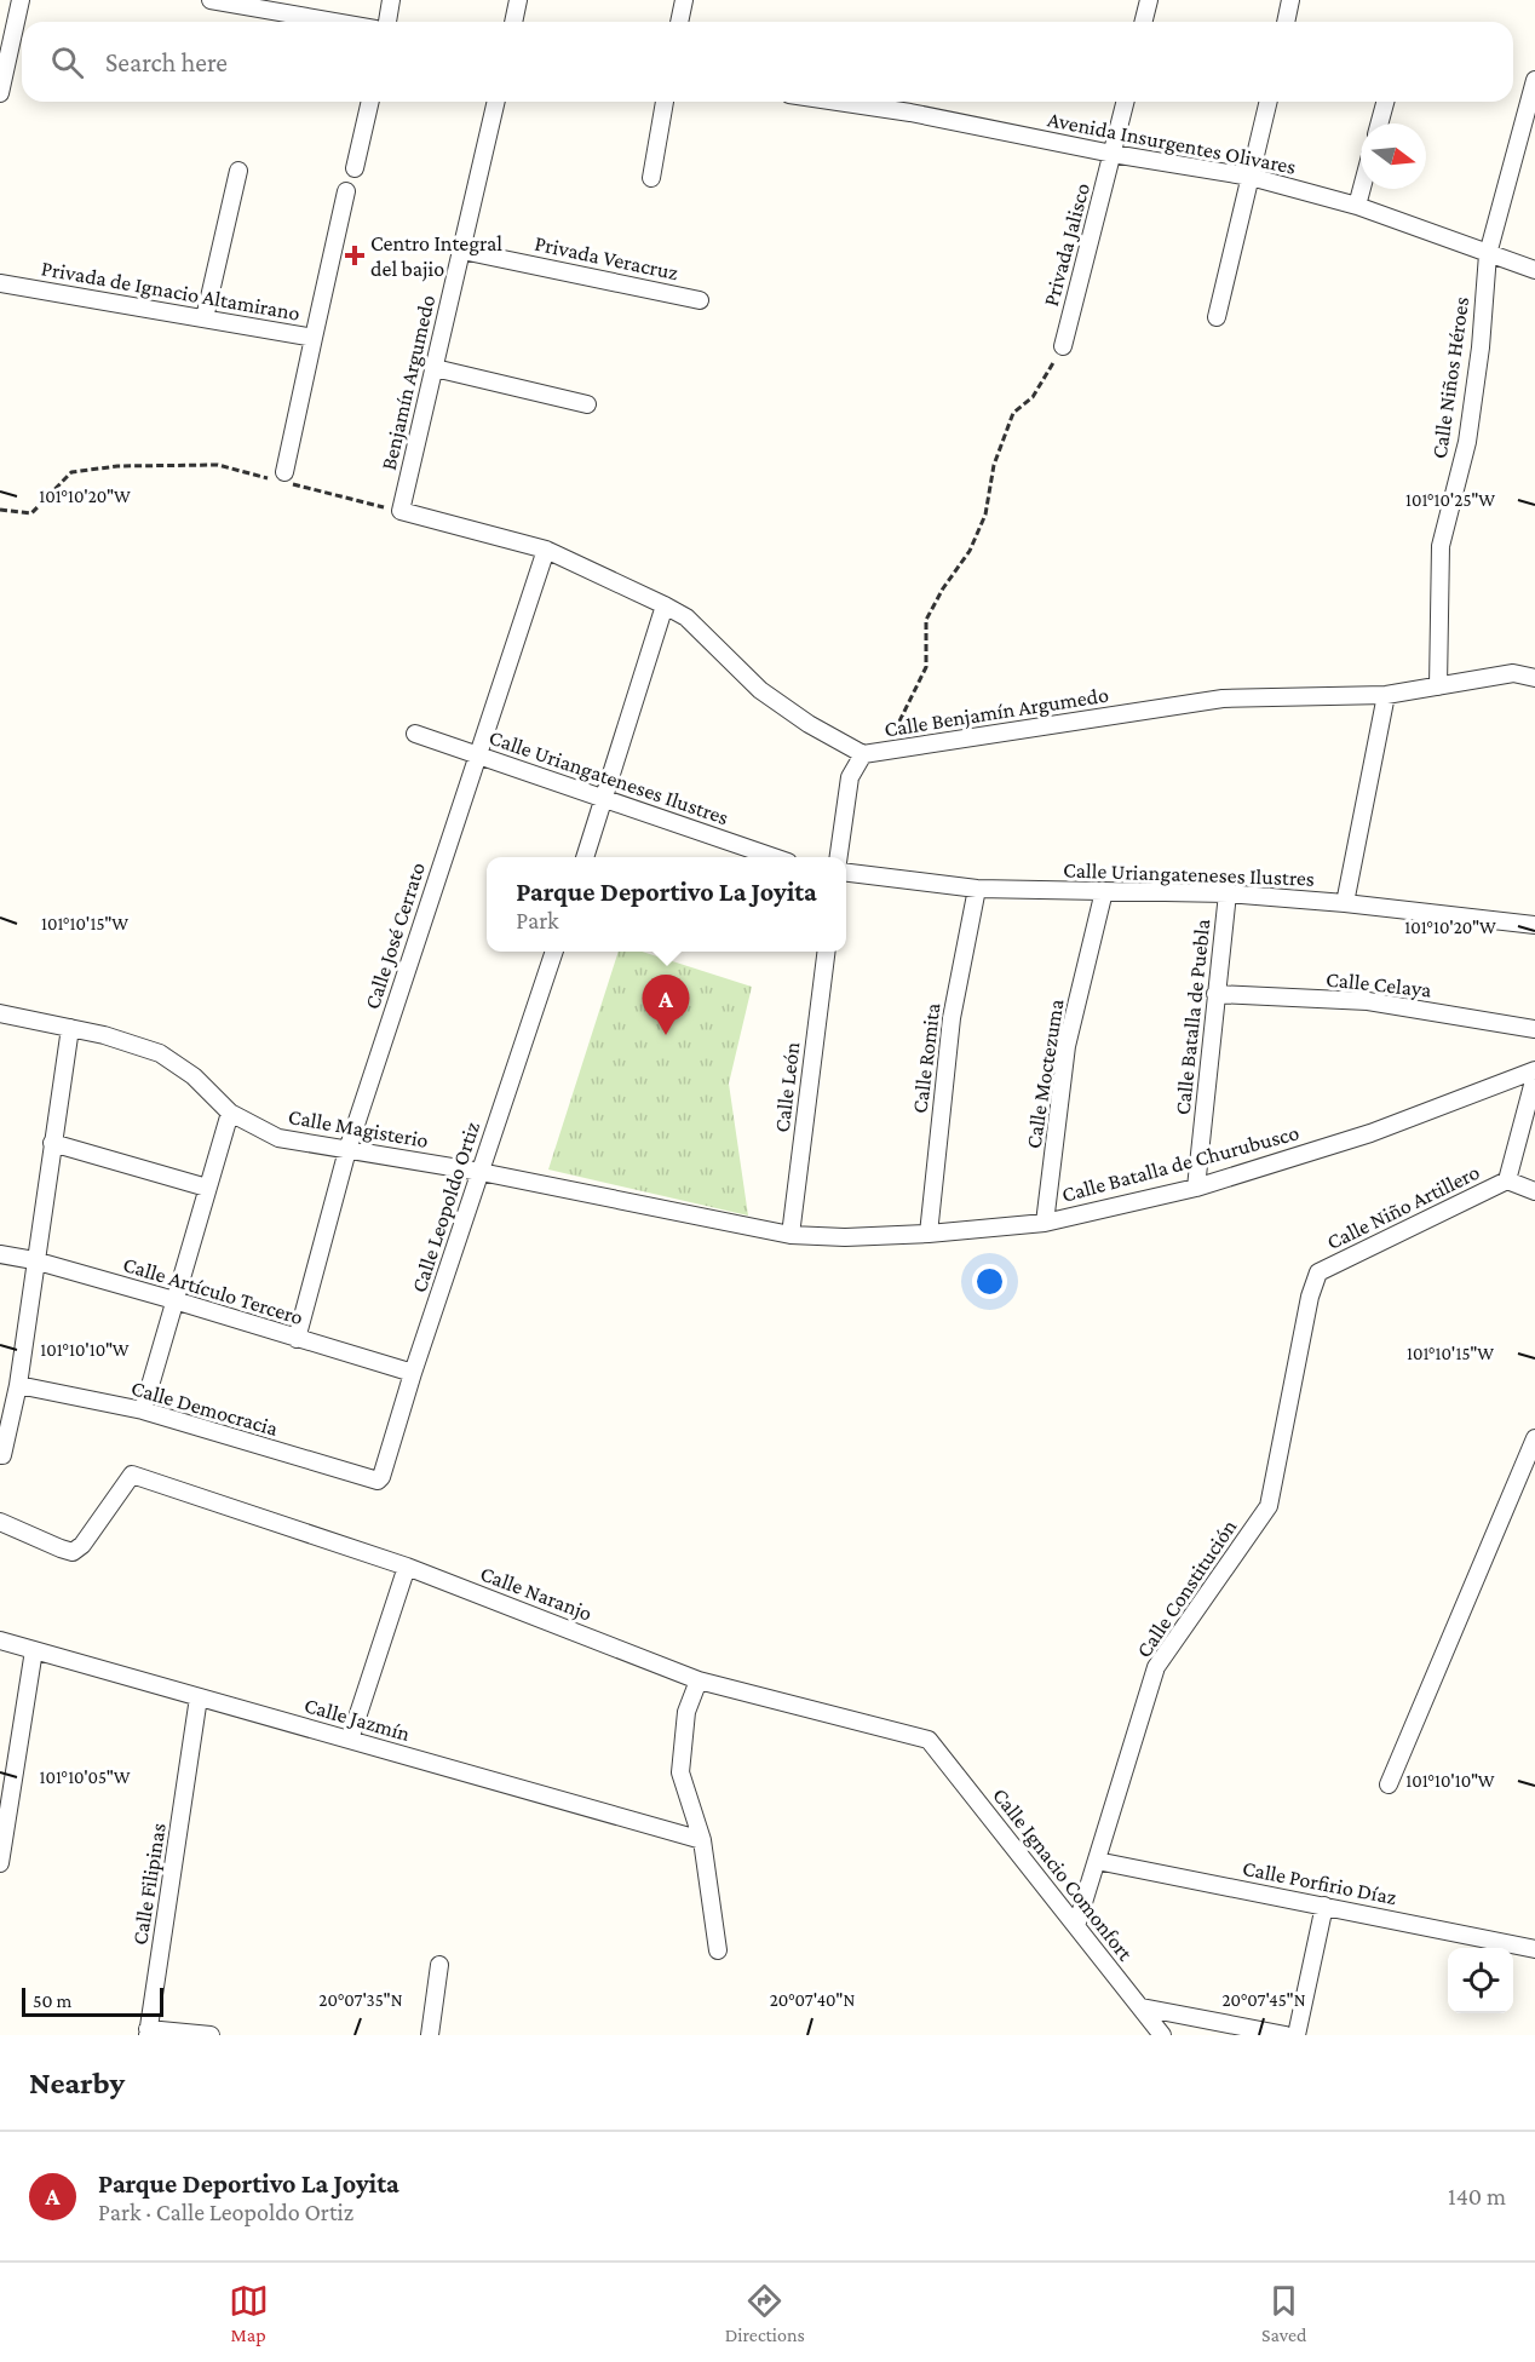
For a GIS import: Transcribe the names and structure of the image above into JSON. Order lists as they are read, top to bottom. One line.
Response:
{"streets":{"street":["Avenida Insurgentes Olivares","Privada Jalisco","Privada Veracruz","Privada de Ignacio Altamirano","Calle Niños Héroes","Benjamín Argumedo","Calle Benjamín Argumedo","Calle Uriangateneses Ilustres","Calle José Cerrato","Calle Celaya","Calle Batalla de Puebla","Calle Romita","Calle Moctezuma","Calle León","Calle Magisterio","Calle Batalla de Churubusco","Calle Leopoldo Ortiz","Calle Niño Artillero","Calle Artículo Tercero","Calle Democracia","Calle Constitución","Calle Naranjo","Calle Jazmín","Calle Ignacio Comonfort","Calle Porfirio Díaz","Calle Filipinas"]},"crossings":[["Avenida Insurgentes Olivares","Privada Jalisco"],["Avenida Insurgentes Olivares","Calle Niños Héroes"],["Privada Veracruz","Benjamín Argumedo"],["Calle Niños Héroes","Calle Benjamín Argumedo"],["Benjamín Argumedo","Calle Benjamín Argumedo"],["Calle Benjamín Argumedo","Calle José Cerrato"],["Calle Uriangateneses Ilustres","Calle José Cerrato"],["Calle Uriangateneses Ilustres","Calle Batalla de Puebla"],["Calle Uriangateneses Ilustres","Calle Romita"],["Calle Uriangateneses Ilustres","Calle Moctezuma"],["Calle José Cerrato","Calle Magisterio"],["Calle José Cerrato","Calle Artículo Tercero"],["Calle Celaya","Calle Batalla de Puebla"],["Calle Batalla de Puebla","Calle Batalla de Churubusco"],["Calle Romita","Calle Batalla de Churubusco"],["Calle Moctezuma","Calle Batalla de Churubusco"],["Calle León","Calle Batalla de Churubusco"],["Calle Magisterio","Calle Batalla de Churubusco"],["Calle Magisterio","Calle Leopoldo Ortiz"],["Calle Batalla de Churubusco","Calle Leopoldo Ortiz"],["Calle Leopoldo Ortiz","Calle Artículo Tercero"],["Calle Leopoldo Ortiz","Calle Democracia"],["Calle Niño Artillero","Calle Constitución"],["Calle Constitución","Calle Ignacio Comonfort"],["Calle Constitución","Calle Porfirio Díaz"],["Calle Naranjo","Calle Ignacio Comonfort"],["Calle Jazmín","Calle Filipinas"]],"places":{"health":["Centro Integral del bajio"]},"scale_bar":"50 m","north":"right","page":{"search":"Search here","popup":["Parque Deportivo La Joyita","Park"],"pins":"A","scale":"50 m","heading":"Nearby","list":[{"mark":"A","name":"Parque Deportivo La Joyita","note":"Park · Calle Leopoldo Ortiz","value":"140 m"}],"nav":["Map","Directions","Saved"]},"coordinates":["101°10'20\"W","101°10'25\"W","101°10'15\"W","101°10'10\"W","101°10'05\"W","20°07'35\"N","20°07'40\"N","20°07'45\"N"]}
